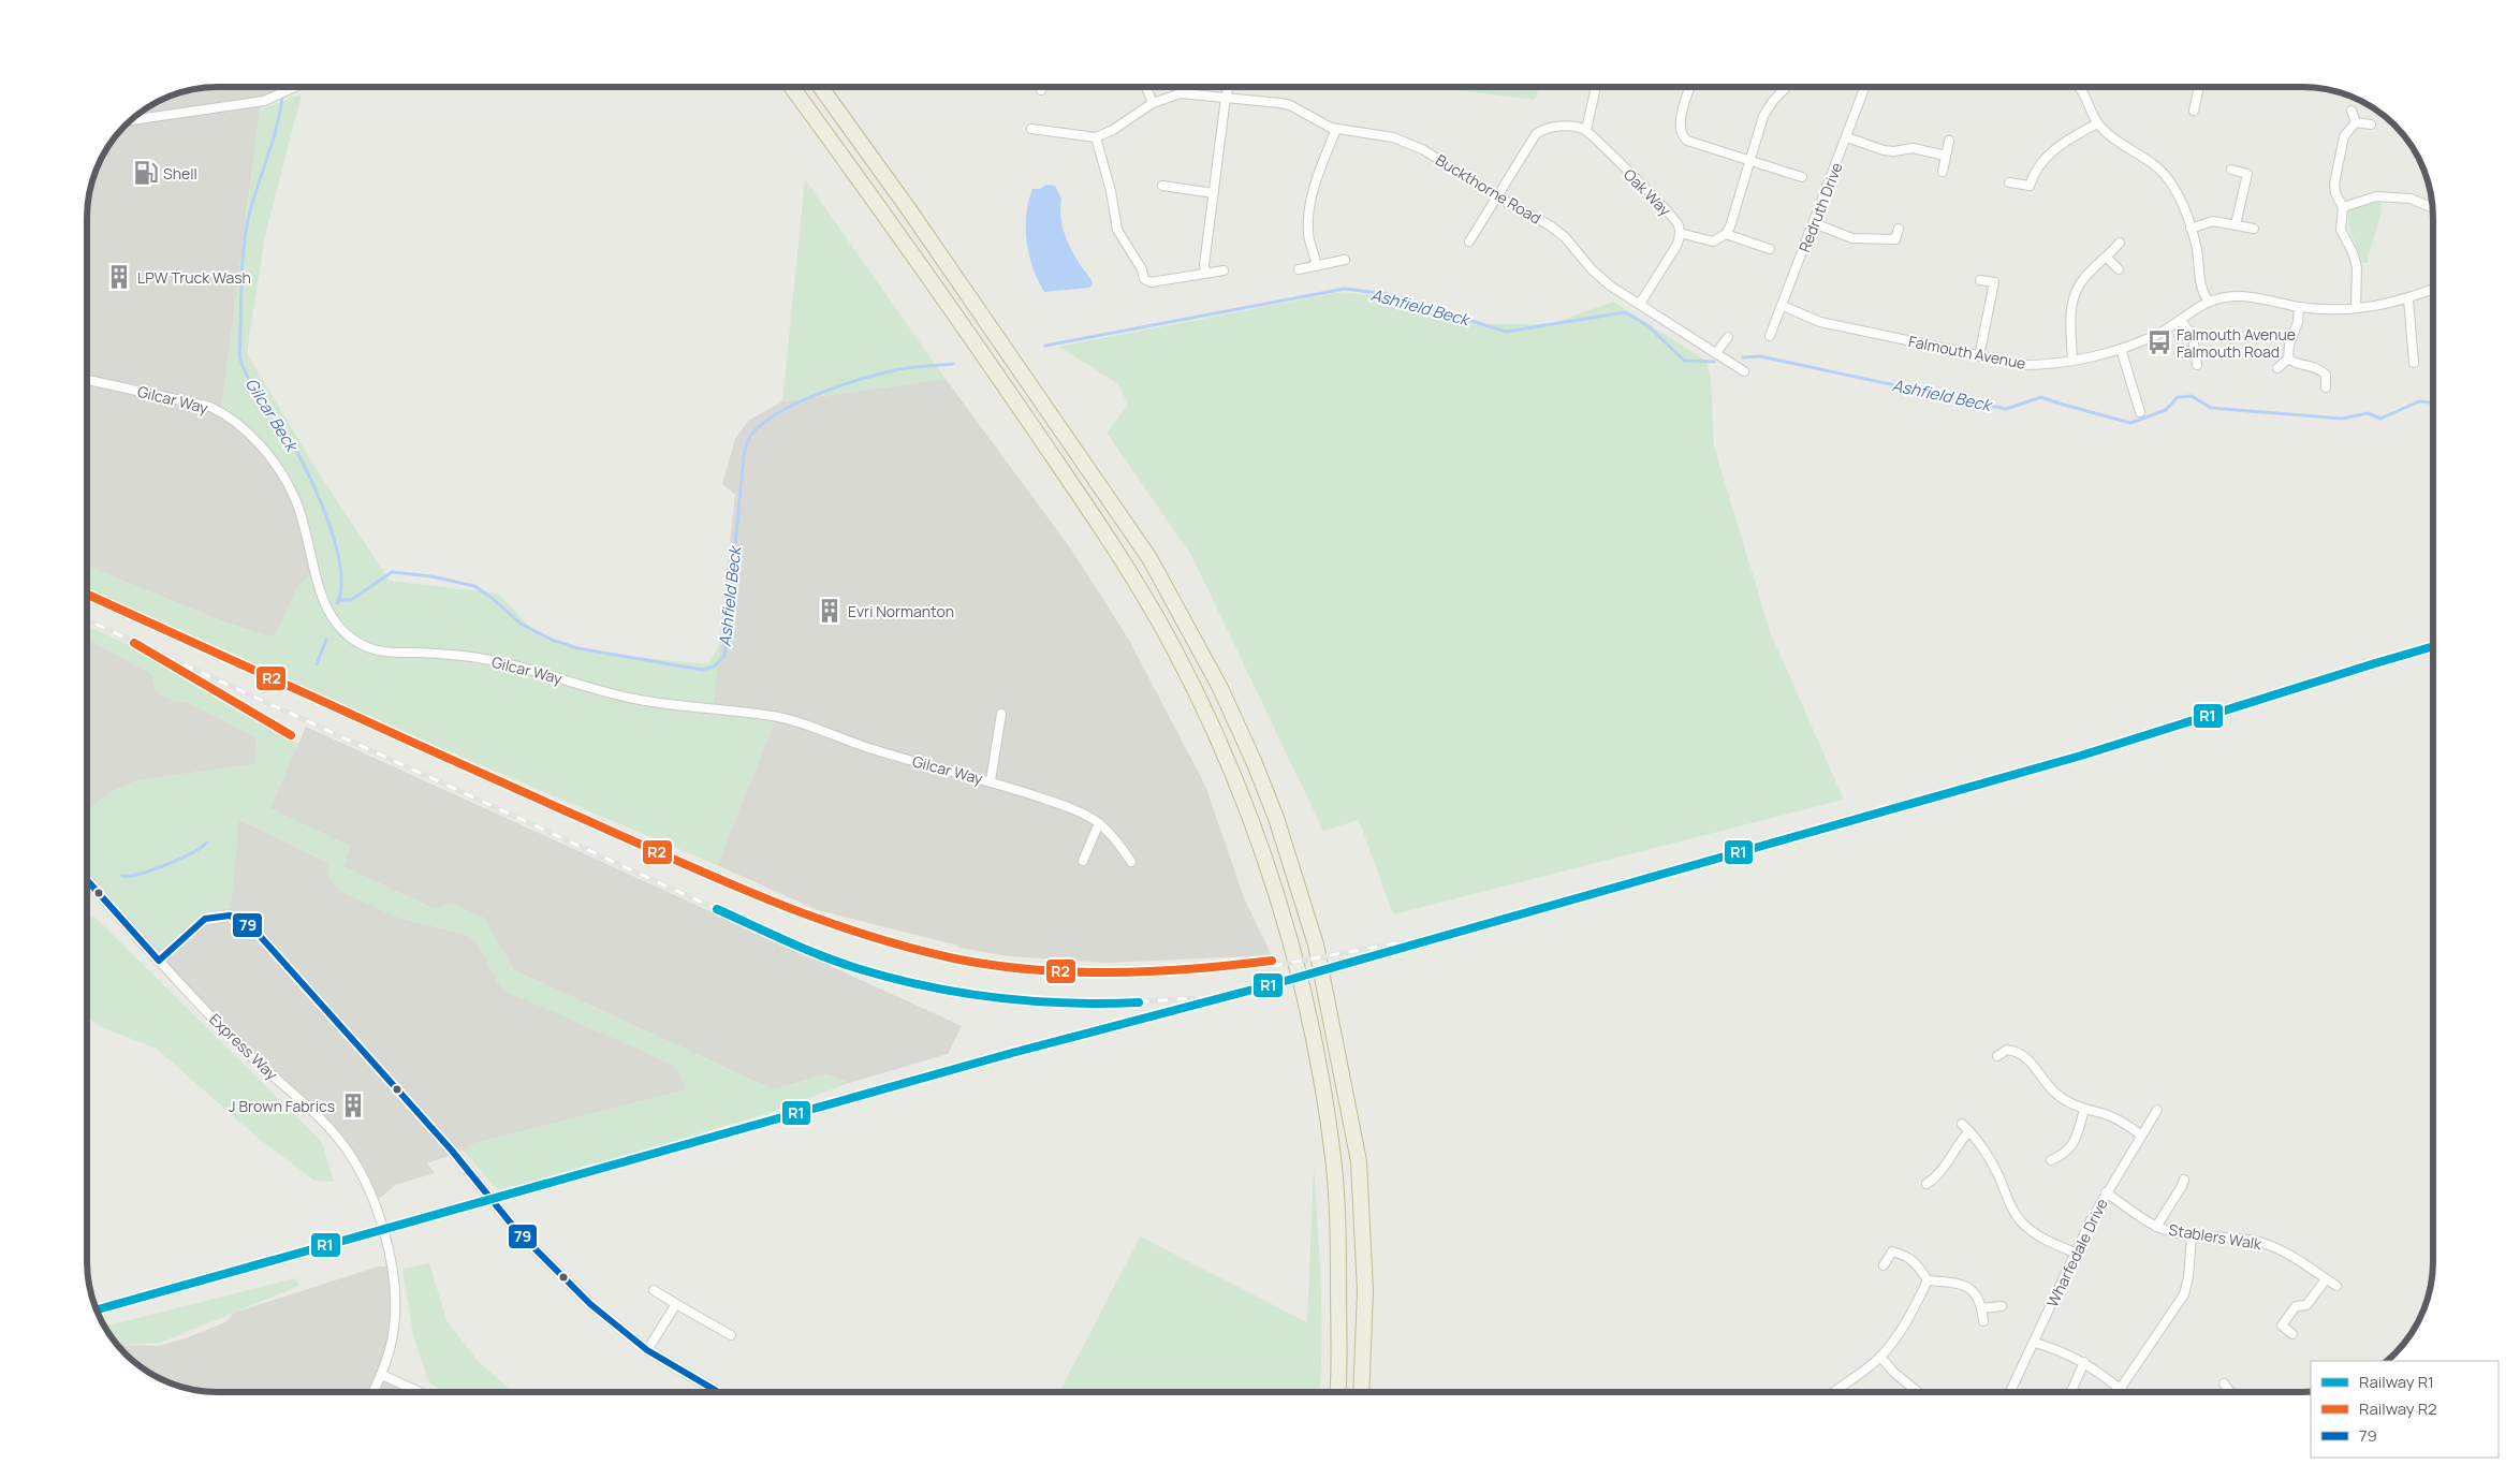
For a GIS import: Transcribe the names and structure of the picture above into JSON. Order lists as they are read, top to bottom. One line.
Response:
{"streets":{"street":["Buckthorne Road","Oak Way","Redruth Drive","Falmouth Avenue","Gilcar Way","Express Way","Stablers Walk","Wharfedale Drive"]},"crossings":[["Redruth Drive","Falmouth Avenue"],["Stablers Walk","Wharfedale Drive"]],"water":["Ashfield Beck","Gilcar Beck"],"places":{"fuel station":["Shell"],"building":["LPW Truck Wash","Evri Normanton","J Brown Fabrics"],"bus stop":["Falmouth Avenue Falmouth Road"]},"lines":["rail line R2","rail line R1","transit line 79"],"legend":["Railway R1","Railway R2","79"]}
